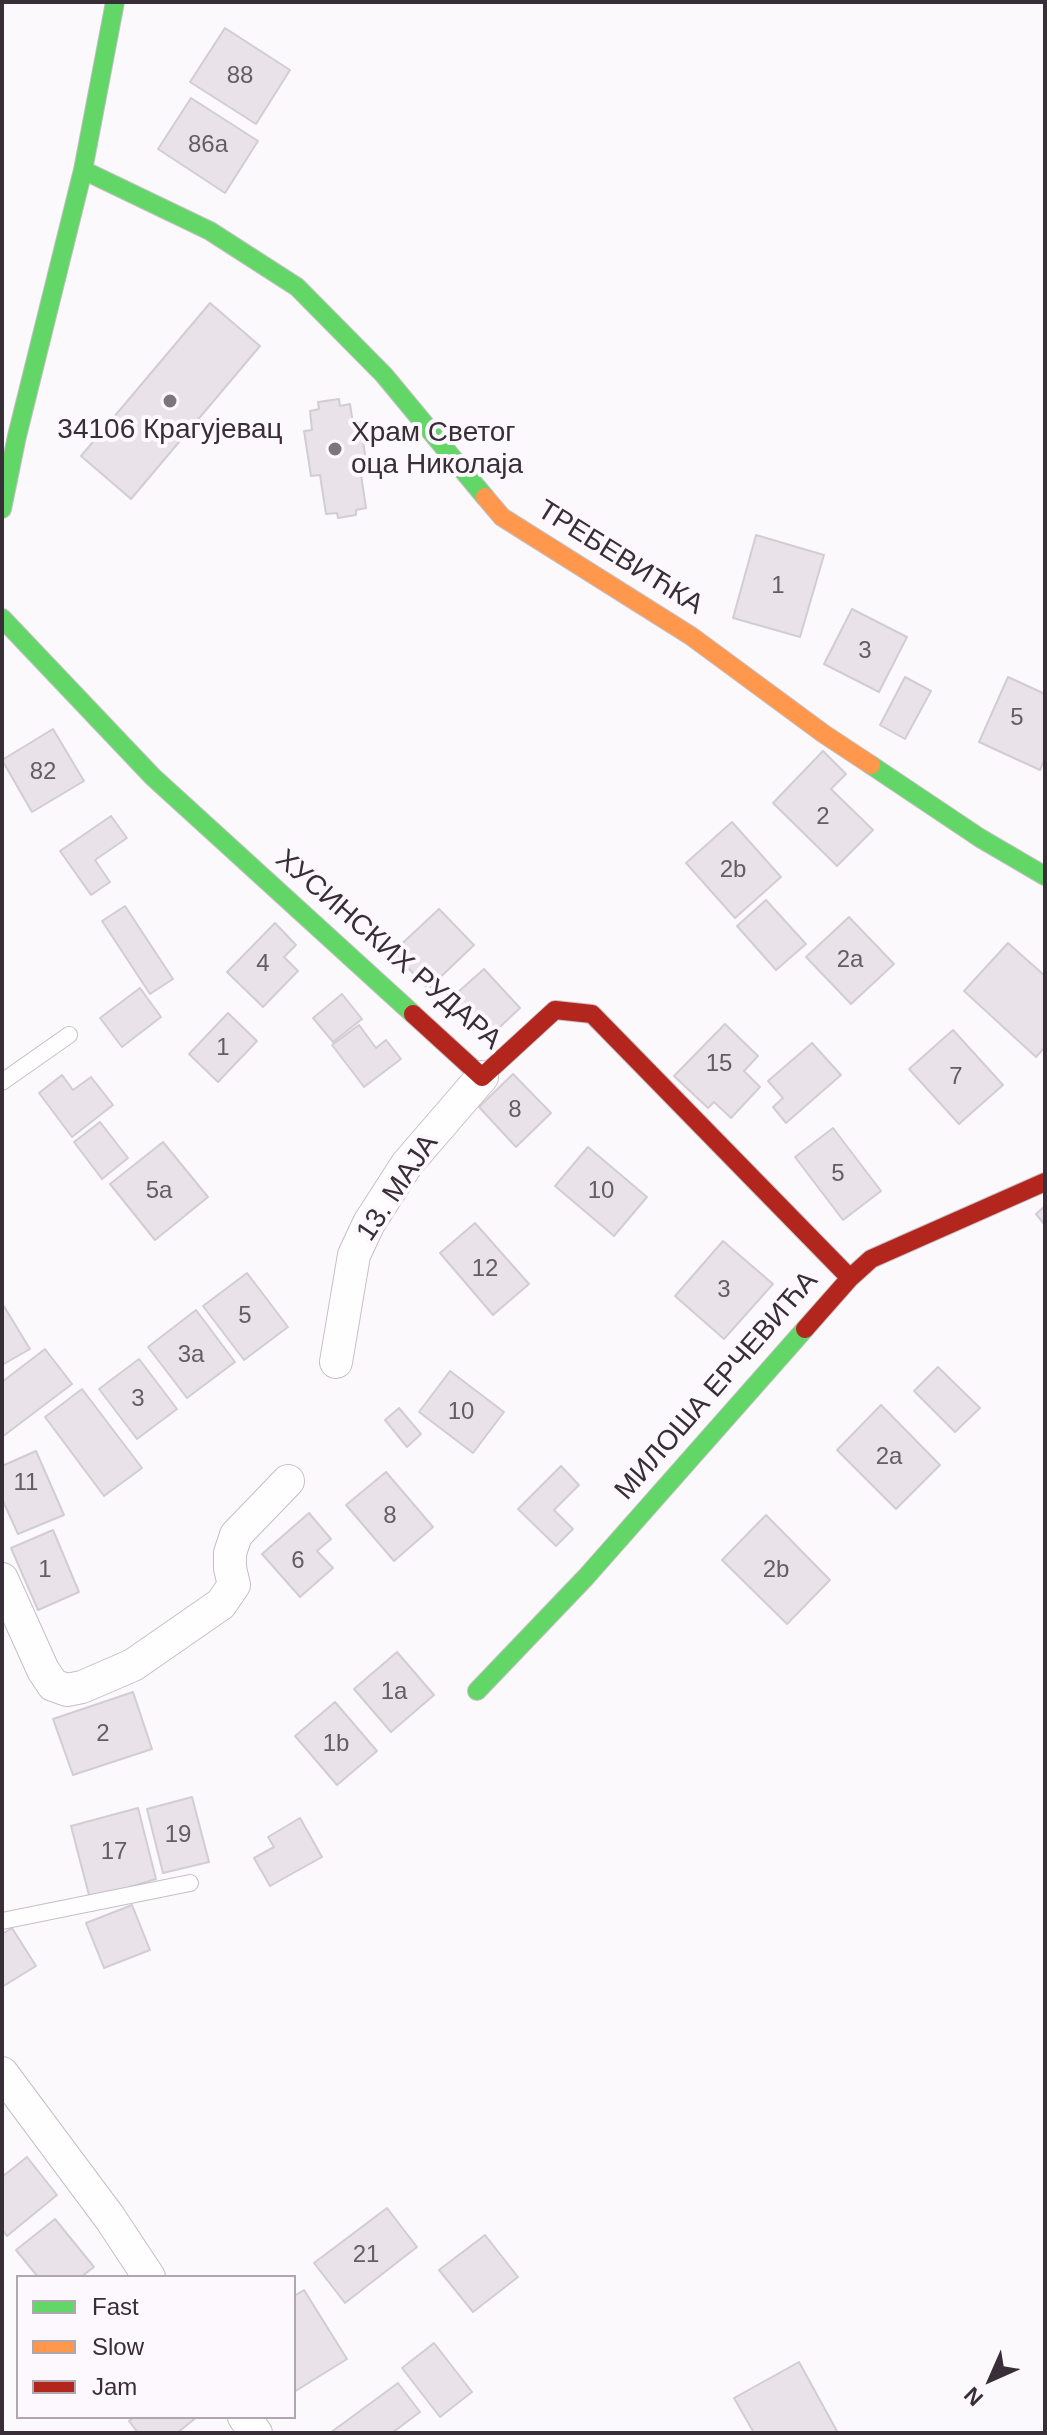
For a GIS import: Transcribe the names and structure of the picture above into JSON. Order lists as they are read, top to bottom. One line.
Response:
{"streets":{"street":["ТРЕБЕВИЋКА","ХУСИНСКИХ РУДАРА","13. МАЈА","МИЛОША ЕРЧЕВИЋА"]},"crossings":[["ХУСИНСКИХ РУДАРА","13. МАЈА"],["ХУСИНСКИХ РУДАРА","МИЛОША ЕРЧЕВИЋА"]],"places":["34106 Крагујевац","Храм Светог оца Николаја"],"house_numbers":["88","86a","1","3","5","82","2","2b","2a","4","1","15","7","8","5","5a","10","12","3","5","3a","3","10","2a","11","8","6","1","2b","1a","2","1b","19","17","21"],"legend":["Fast","Slow","Jam"],"north":"bottom left"}
